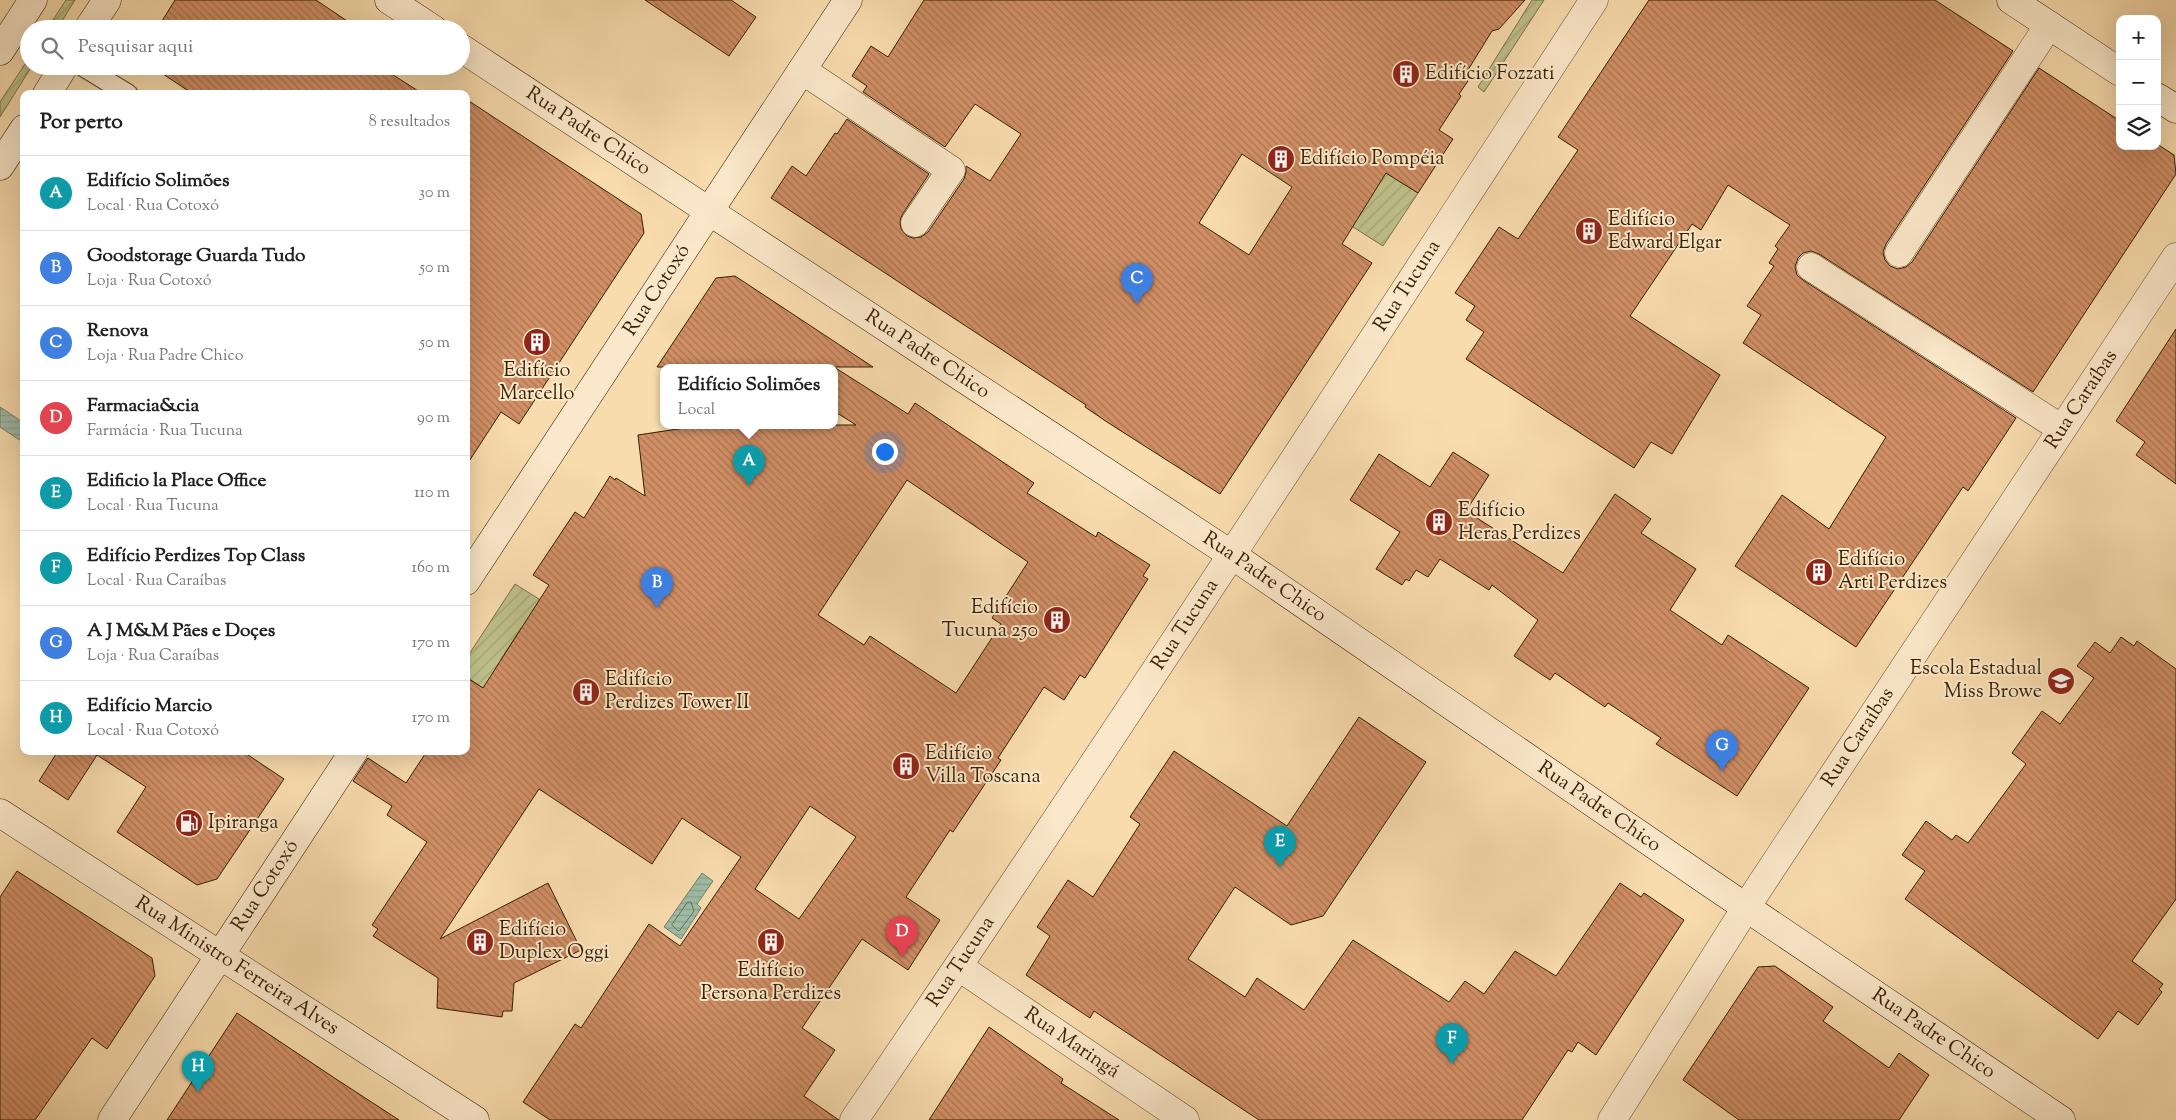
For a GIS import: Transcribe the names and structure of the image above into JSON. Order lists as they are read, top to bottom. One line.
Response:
{"streets":{"street":["Rua Padre Chico","Rua Tucuna","Rua Cotoxó","Rua Caraíbas","Rua Ministro Ferreira Alves","Rua Maringá"]},"crossings":[["Rua Padre Chico","Rua Tucuna"],["Rua Padre Chico","Rua Cotoxó"],["Rua Padre Chico","Rua Caraíbas"],["Rua Tucuna","Rua Maringá"],["Rua Cotoxó","Rua Ministro Ferreira Alves"]],"places":{"building":["Edifício Fozzati","Edifício Pompéia","Edifício Edward Elgar","Edifício Marcello","Edifício Heras Perdizes","Edifício Arti Perdizes","Edifício Tucuna 250","Edifício Perdizes Tower II","Edifício Villa Toscana","Edifício Duplex Oggi","Edifício Persona Perdizes"],"school or university":["Escola Estadual Miss Browe"],"fuel station":["Ipiranga"]},"page":{"map_buttons":["+","−"],"search":"Pesquisar aqui","heading":["Por perto","8 resultados"],"list":[{"mark":"A","name":"Edifício Solimões","note":"Local · Rua Cotoxó","value":"30 m"},{"mark":"B","name":"Goodstorage Guarda Tudo","note":"Loja · Rua Cotoxó","value":"50 m"},{"mark":"C","name":"Renova","note":"Loja · Rua Padre Chico","value":"50 m"},{"mark":"D","name":"Farmacia&cia","note":"Farmácia · Rua Tucuna","value":"90 m"},{"mark":"E","name":"Edificio la Place Office","note":"Local · Rua Tucuna","value":"110 m"},{"mark":"F","name":"Edifício Perdizes Top Class","note":"Local · Rua Caraíbas","value":"160 m"},{"mark":"G","name":"A J M&M Pães e Doçes","note":"Loja · Rua Caraíbas","value":"170 m"},{"mark":"H","name":"Edifício Marcio","note":"Local · Rua Cotoxó","value":"170 m"}],"pins":["C","A","B","G","E","D","F","H"],"popup":["Edifício Solimões","Local"]}}
